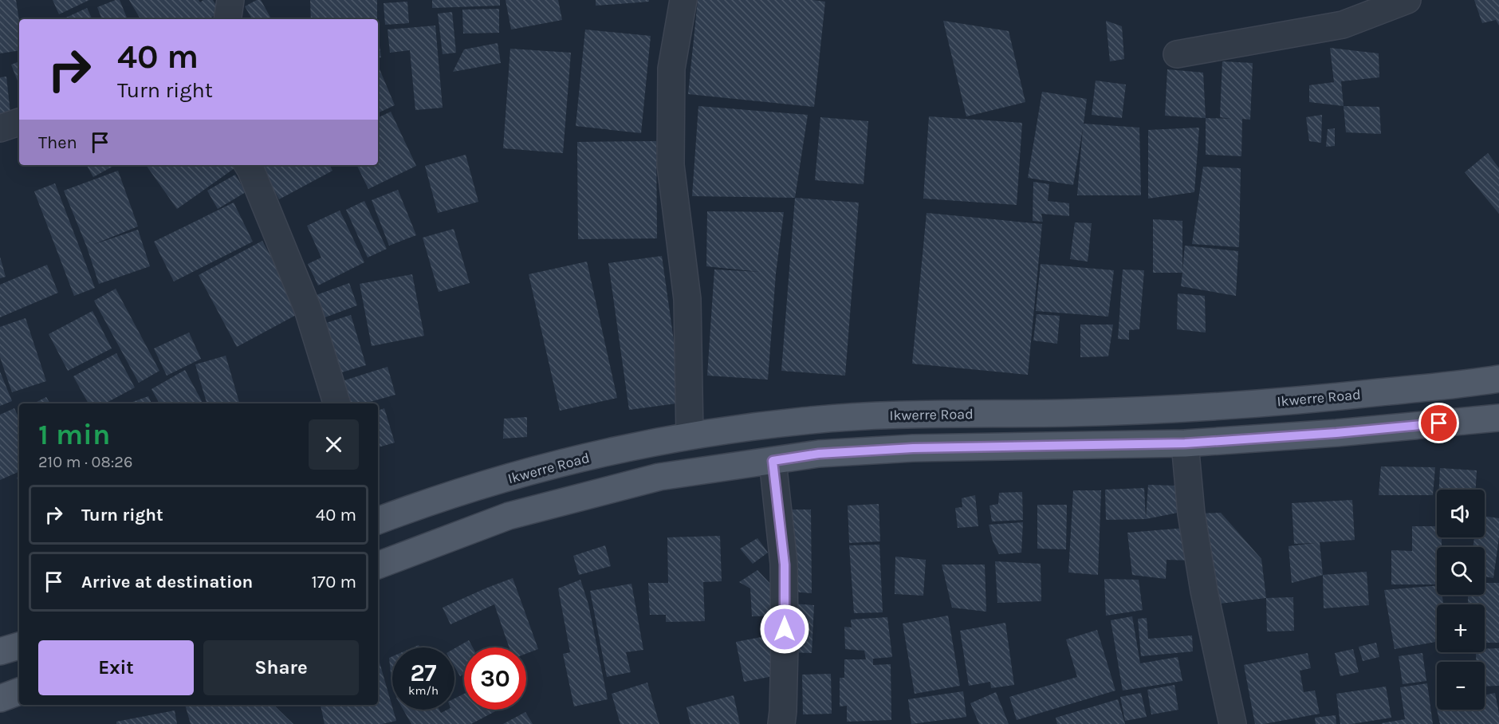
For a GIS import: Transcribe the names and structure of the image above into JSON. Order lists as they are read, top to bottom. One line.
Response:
{"streets":{"main road":["Ikwerre Road"]},"page":{"turn":["40 m","Turn right"],"then":"Then","heading":["1 min","210 m · 08:26"],"list":[{"name":"Turn right","value":"40 m"},{"name":"Arrive at destination","value":"170 m"}],"map_buttons":["+","−"],"buttons":["Exit","Share"],"speed":"27 km/h","limit":"30"}}
